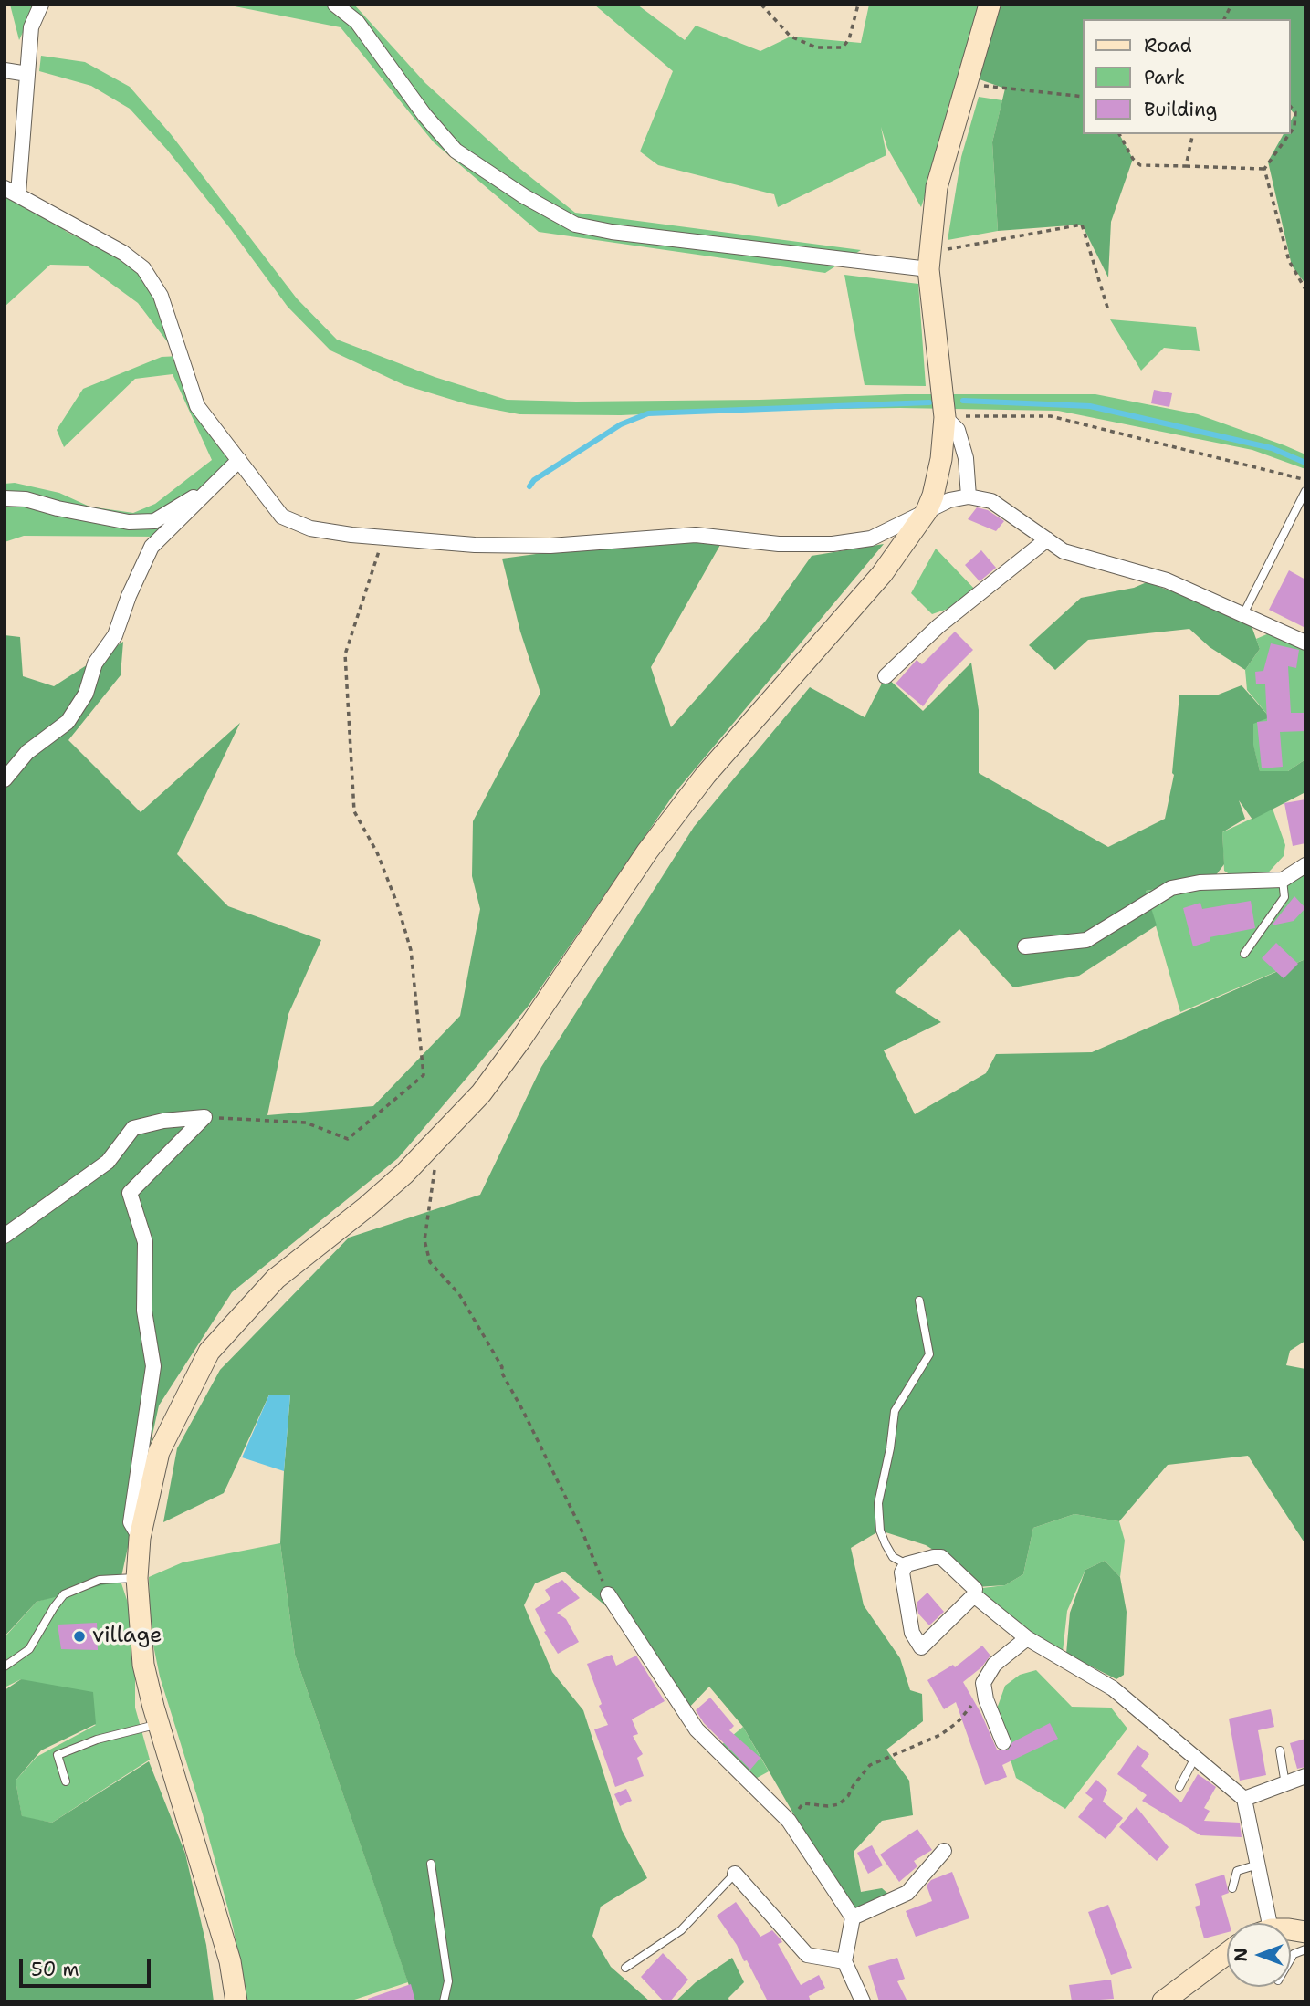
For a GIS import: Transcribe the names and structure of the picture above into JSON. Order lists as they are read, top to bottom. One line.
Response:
{"places":["village"],"legend":["Road","Park","Building"],"scale_bar":"50 m","north":"left"}
